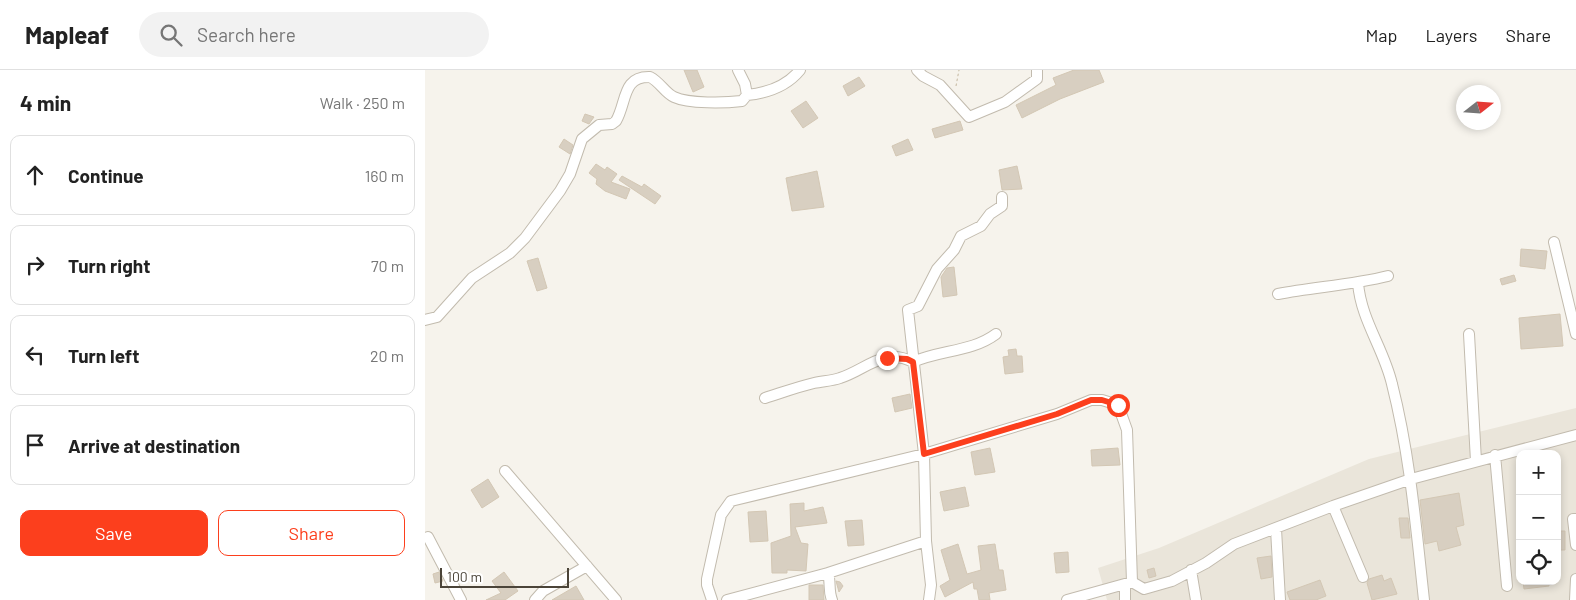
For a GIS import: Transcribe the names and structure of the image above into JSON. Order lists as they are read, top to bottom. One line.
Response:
{"scale_bar":"100 m","north":"right","page":{"header":"Mapleaf","search":"Search here","nav":["Map","Layers","Share"],"heading":["4 min","Walk · 250 m"],"list":[["Continue","160 m"],["Turn right","70 m"],["Turn left","20 m"],"Arrive at destination"],"map_buttons":["+","−"],"buttons":["Save","Share"],"scale":"100 m"}}
